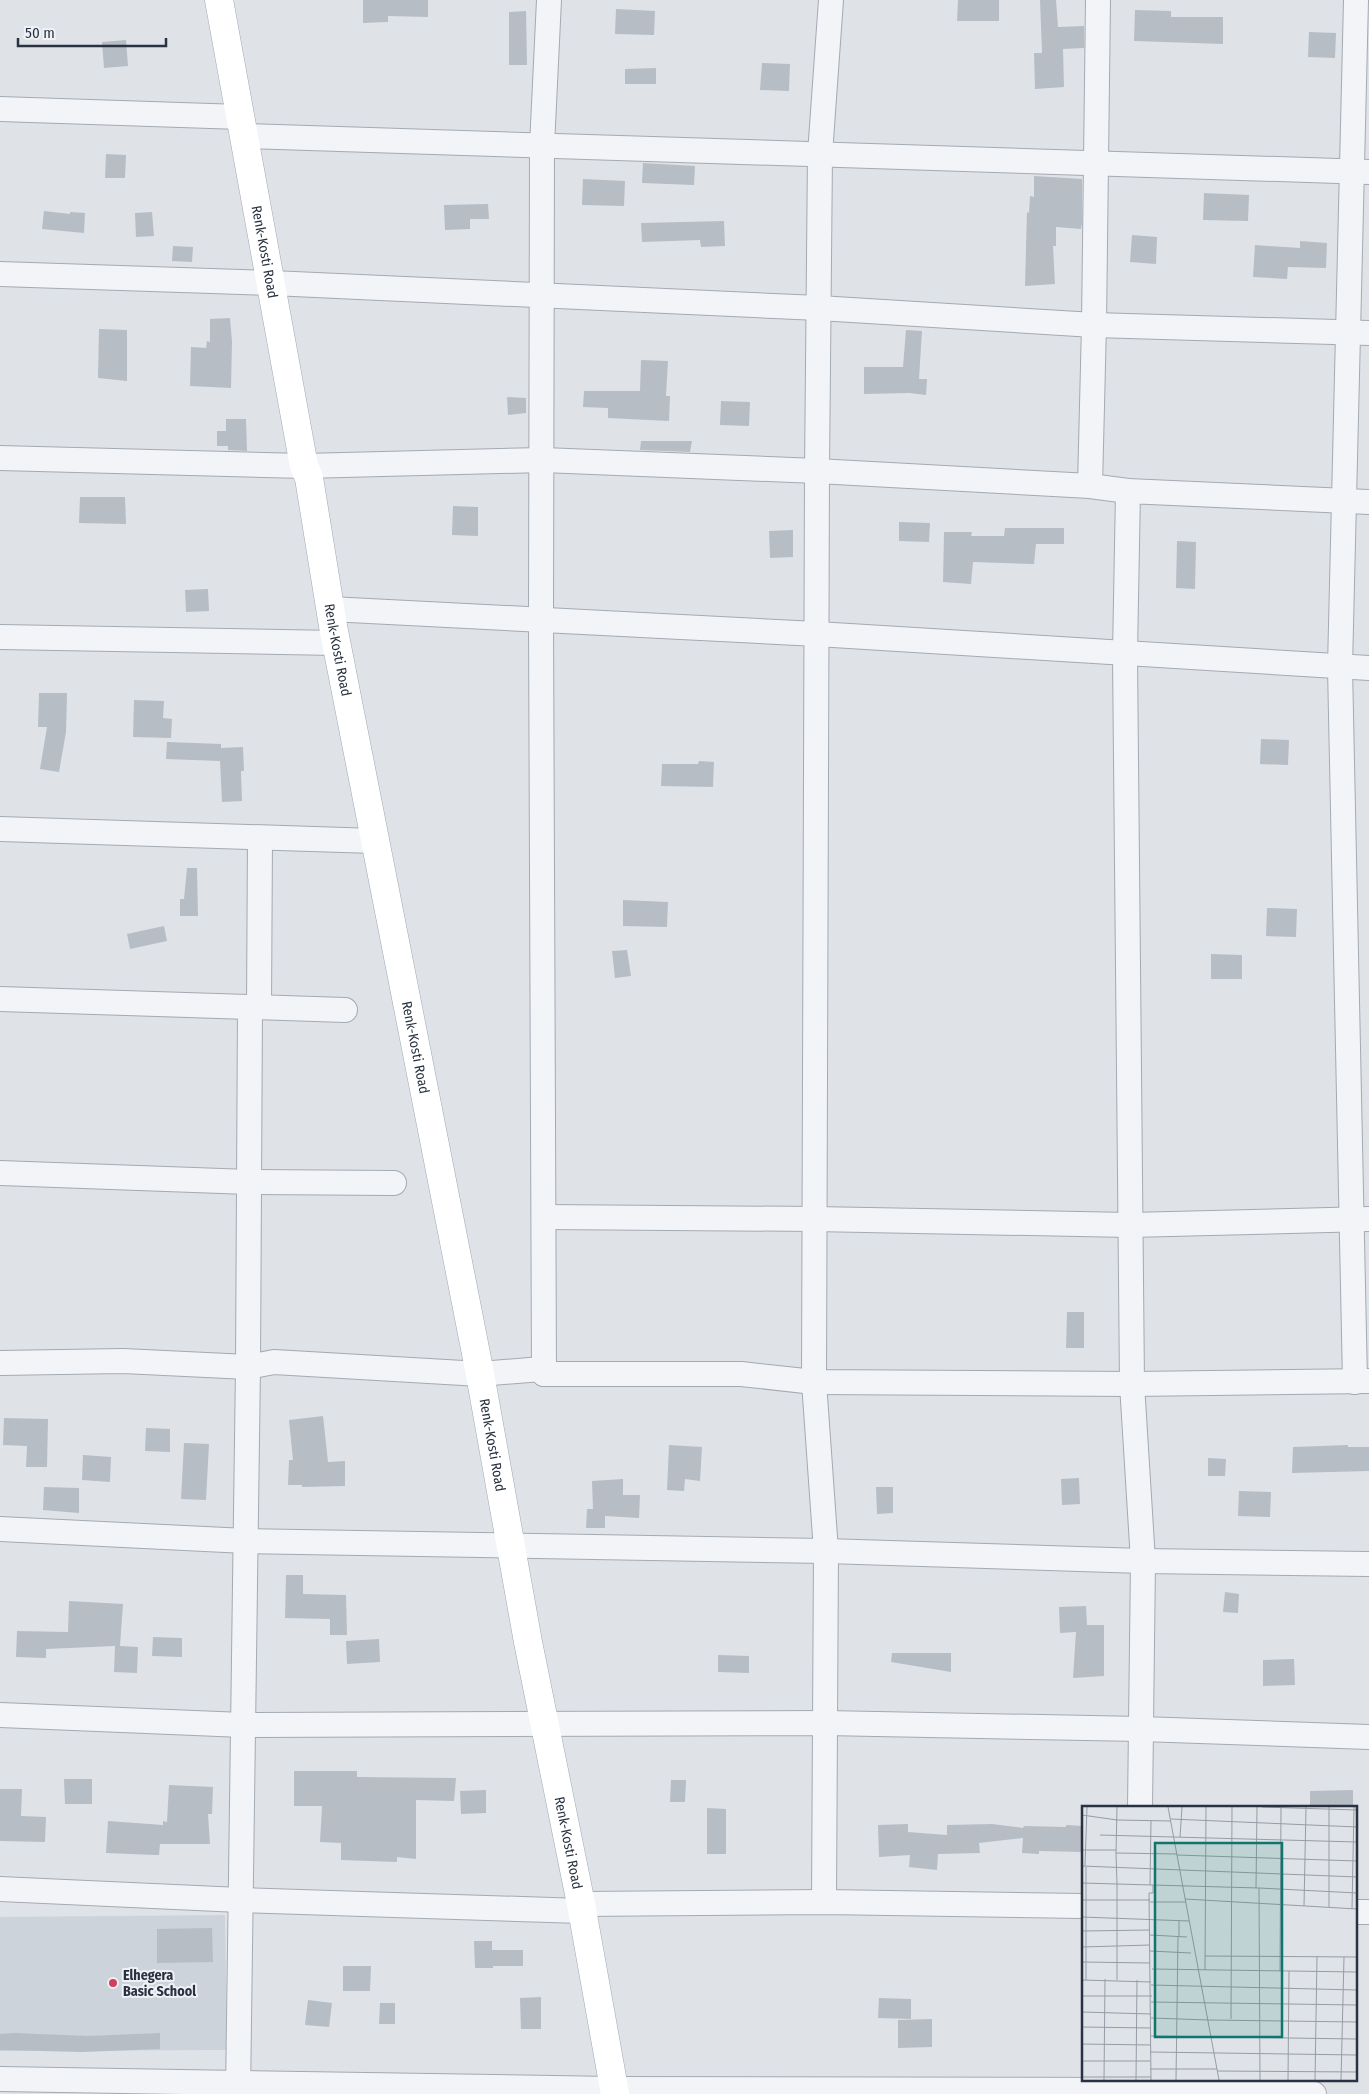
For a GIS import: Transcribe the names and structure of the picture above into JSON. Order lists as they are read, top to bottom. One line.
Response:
{"streets":{"main road":["Renk-Kosti Road"]},"places":["Elhegera Basic School"],"scale_bar":"50 m"}
